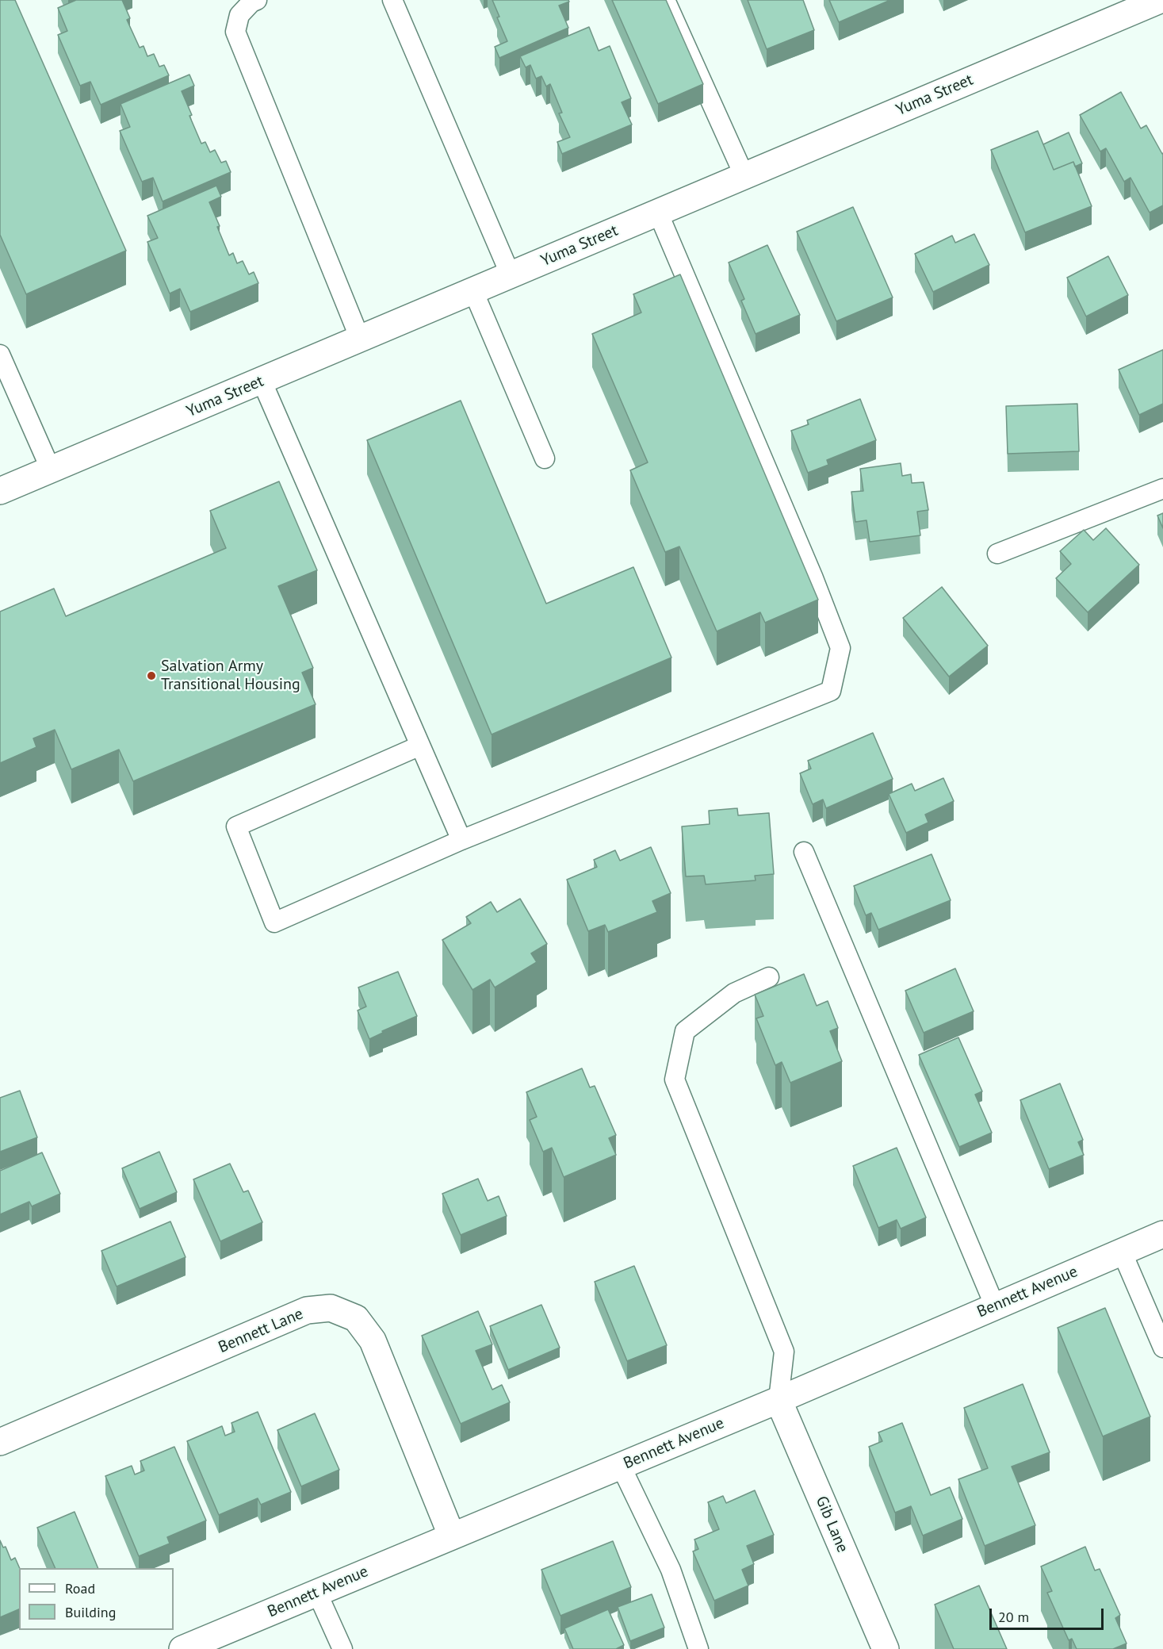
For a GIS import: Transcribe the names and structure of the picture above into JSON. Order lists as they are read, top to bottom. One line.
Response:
{"streets":{"street":["Yuma Street","Bennett Avenue","Bennett Lane","Gib Lane"]},"crossings":[["Bennett Avenue","Bennett Lane"],["Bennett Avenue","Gib Lane"]],"places":["Salvation Army Transitional Housing"],"legend":["Road","Building"],"scale_bar":"20 m"}
